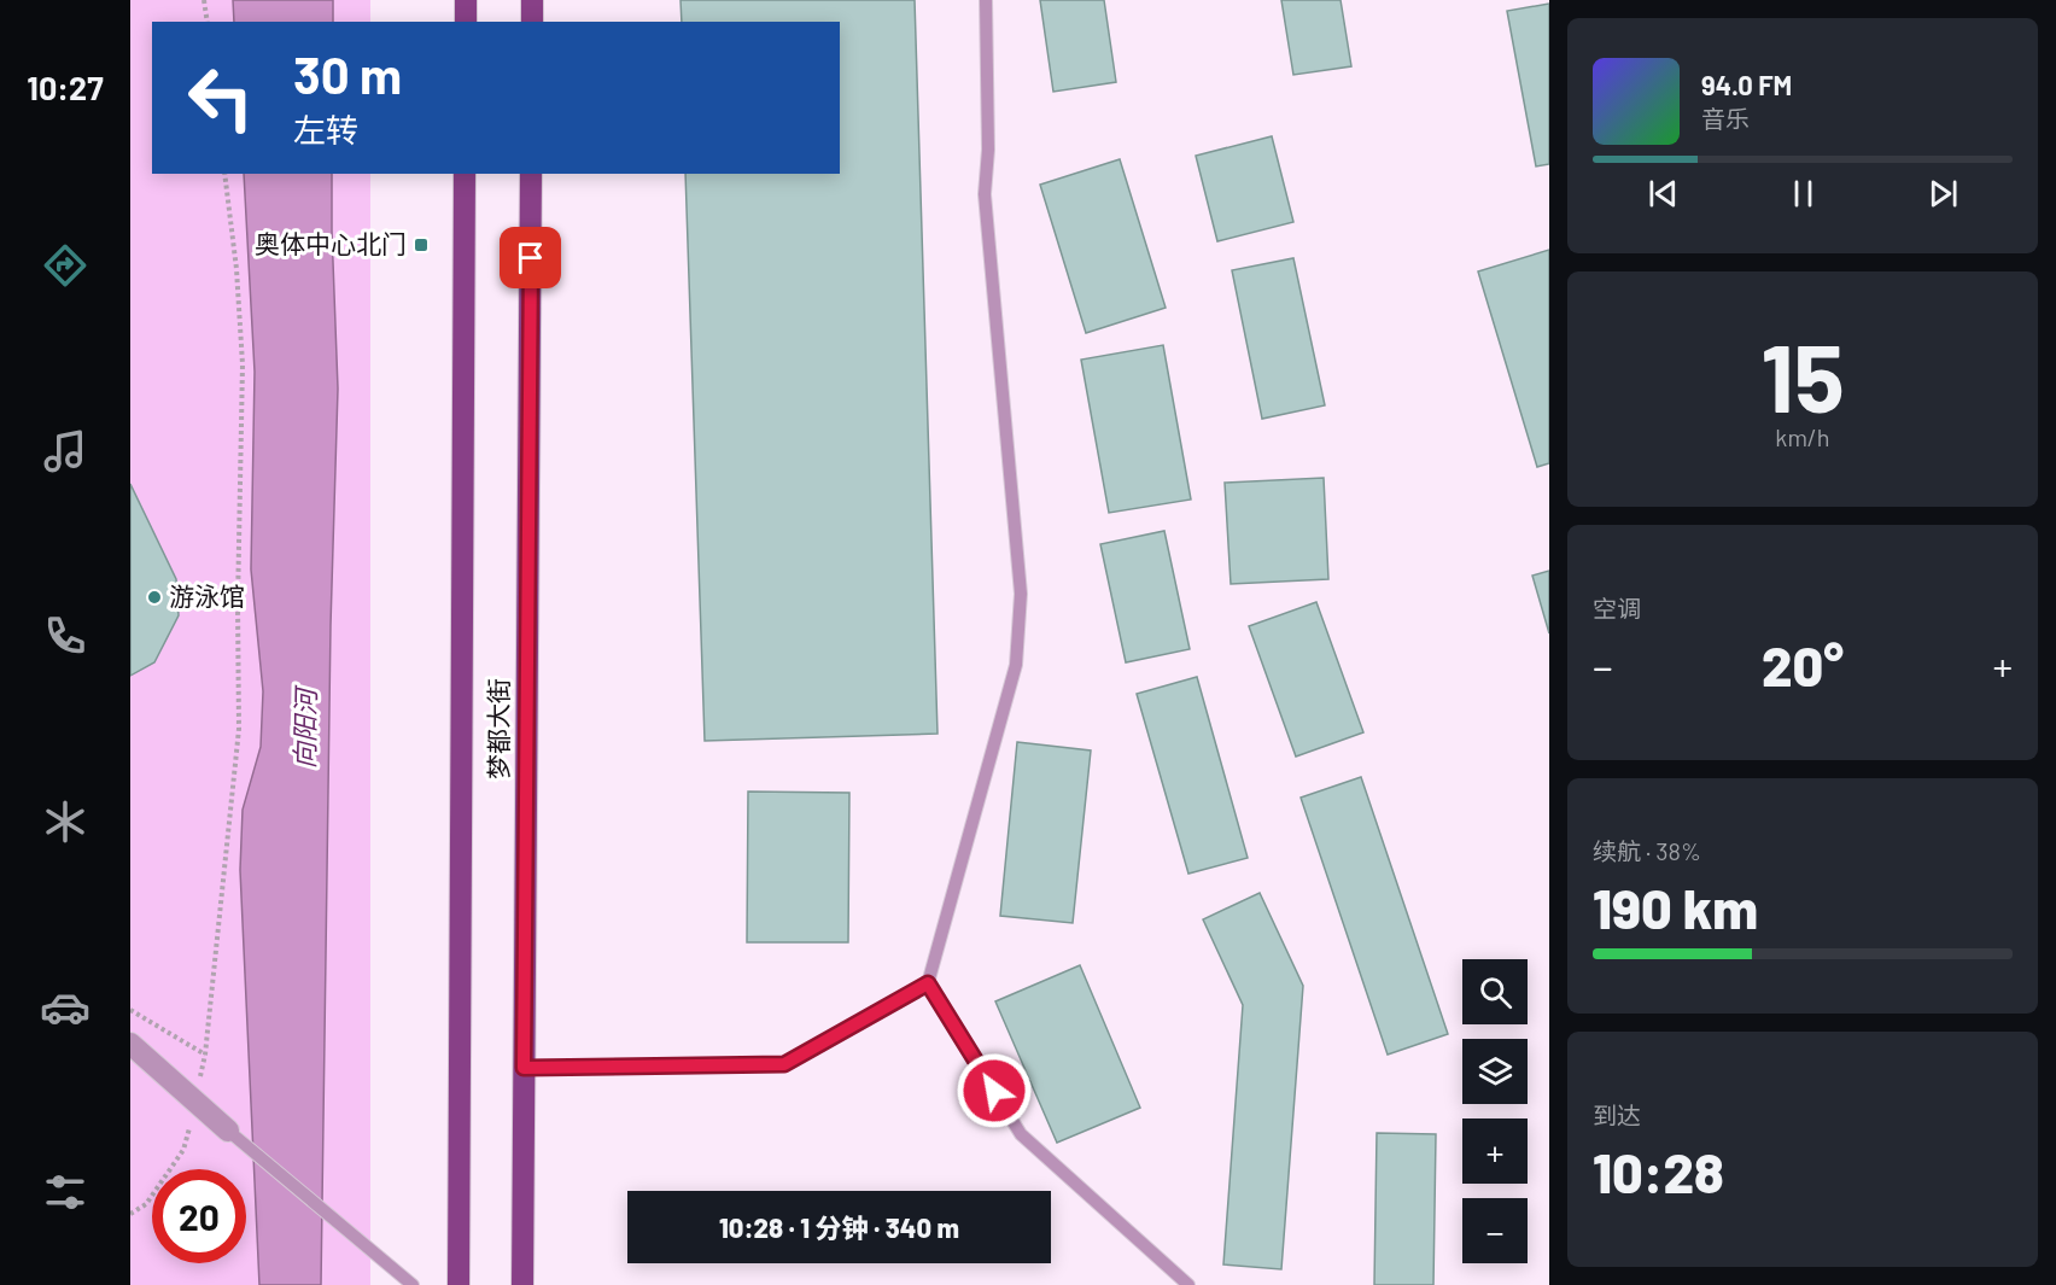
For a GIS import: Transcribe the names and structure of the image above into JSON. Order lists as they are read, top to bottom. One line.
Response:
{"streets":{"main road":["梦都大街"]},"water":["向阳河"],"places":{"transit":["奥体中心北门"],"other":["游泳馆"]},"page":{"tabs":"10:27","turn":["30 m","左转"],"song":["94.0 FM","音乐"],"tile":[["15","km/h"],"空调",["续航 · 38%","190 km"],["到达","10:28"]],"heat":["−","20°","+"],"map_buttons":["+","−"],"limit":"20","trip":"10:28 · 1 分钟 · 340 m"}}
